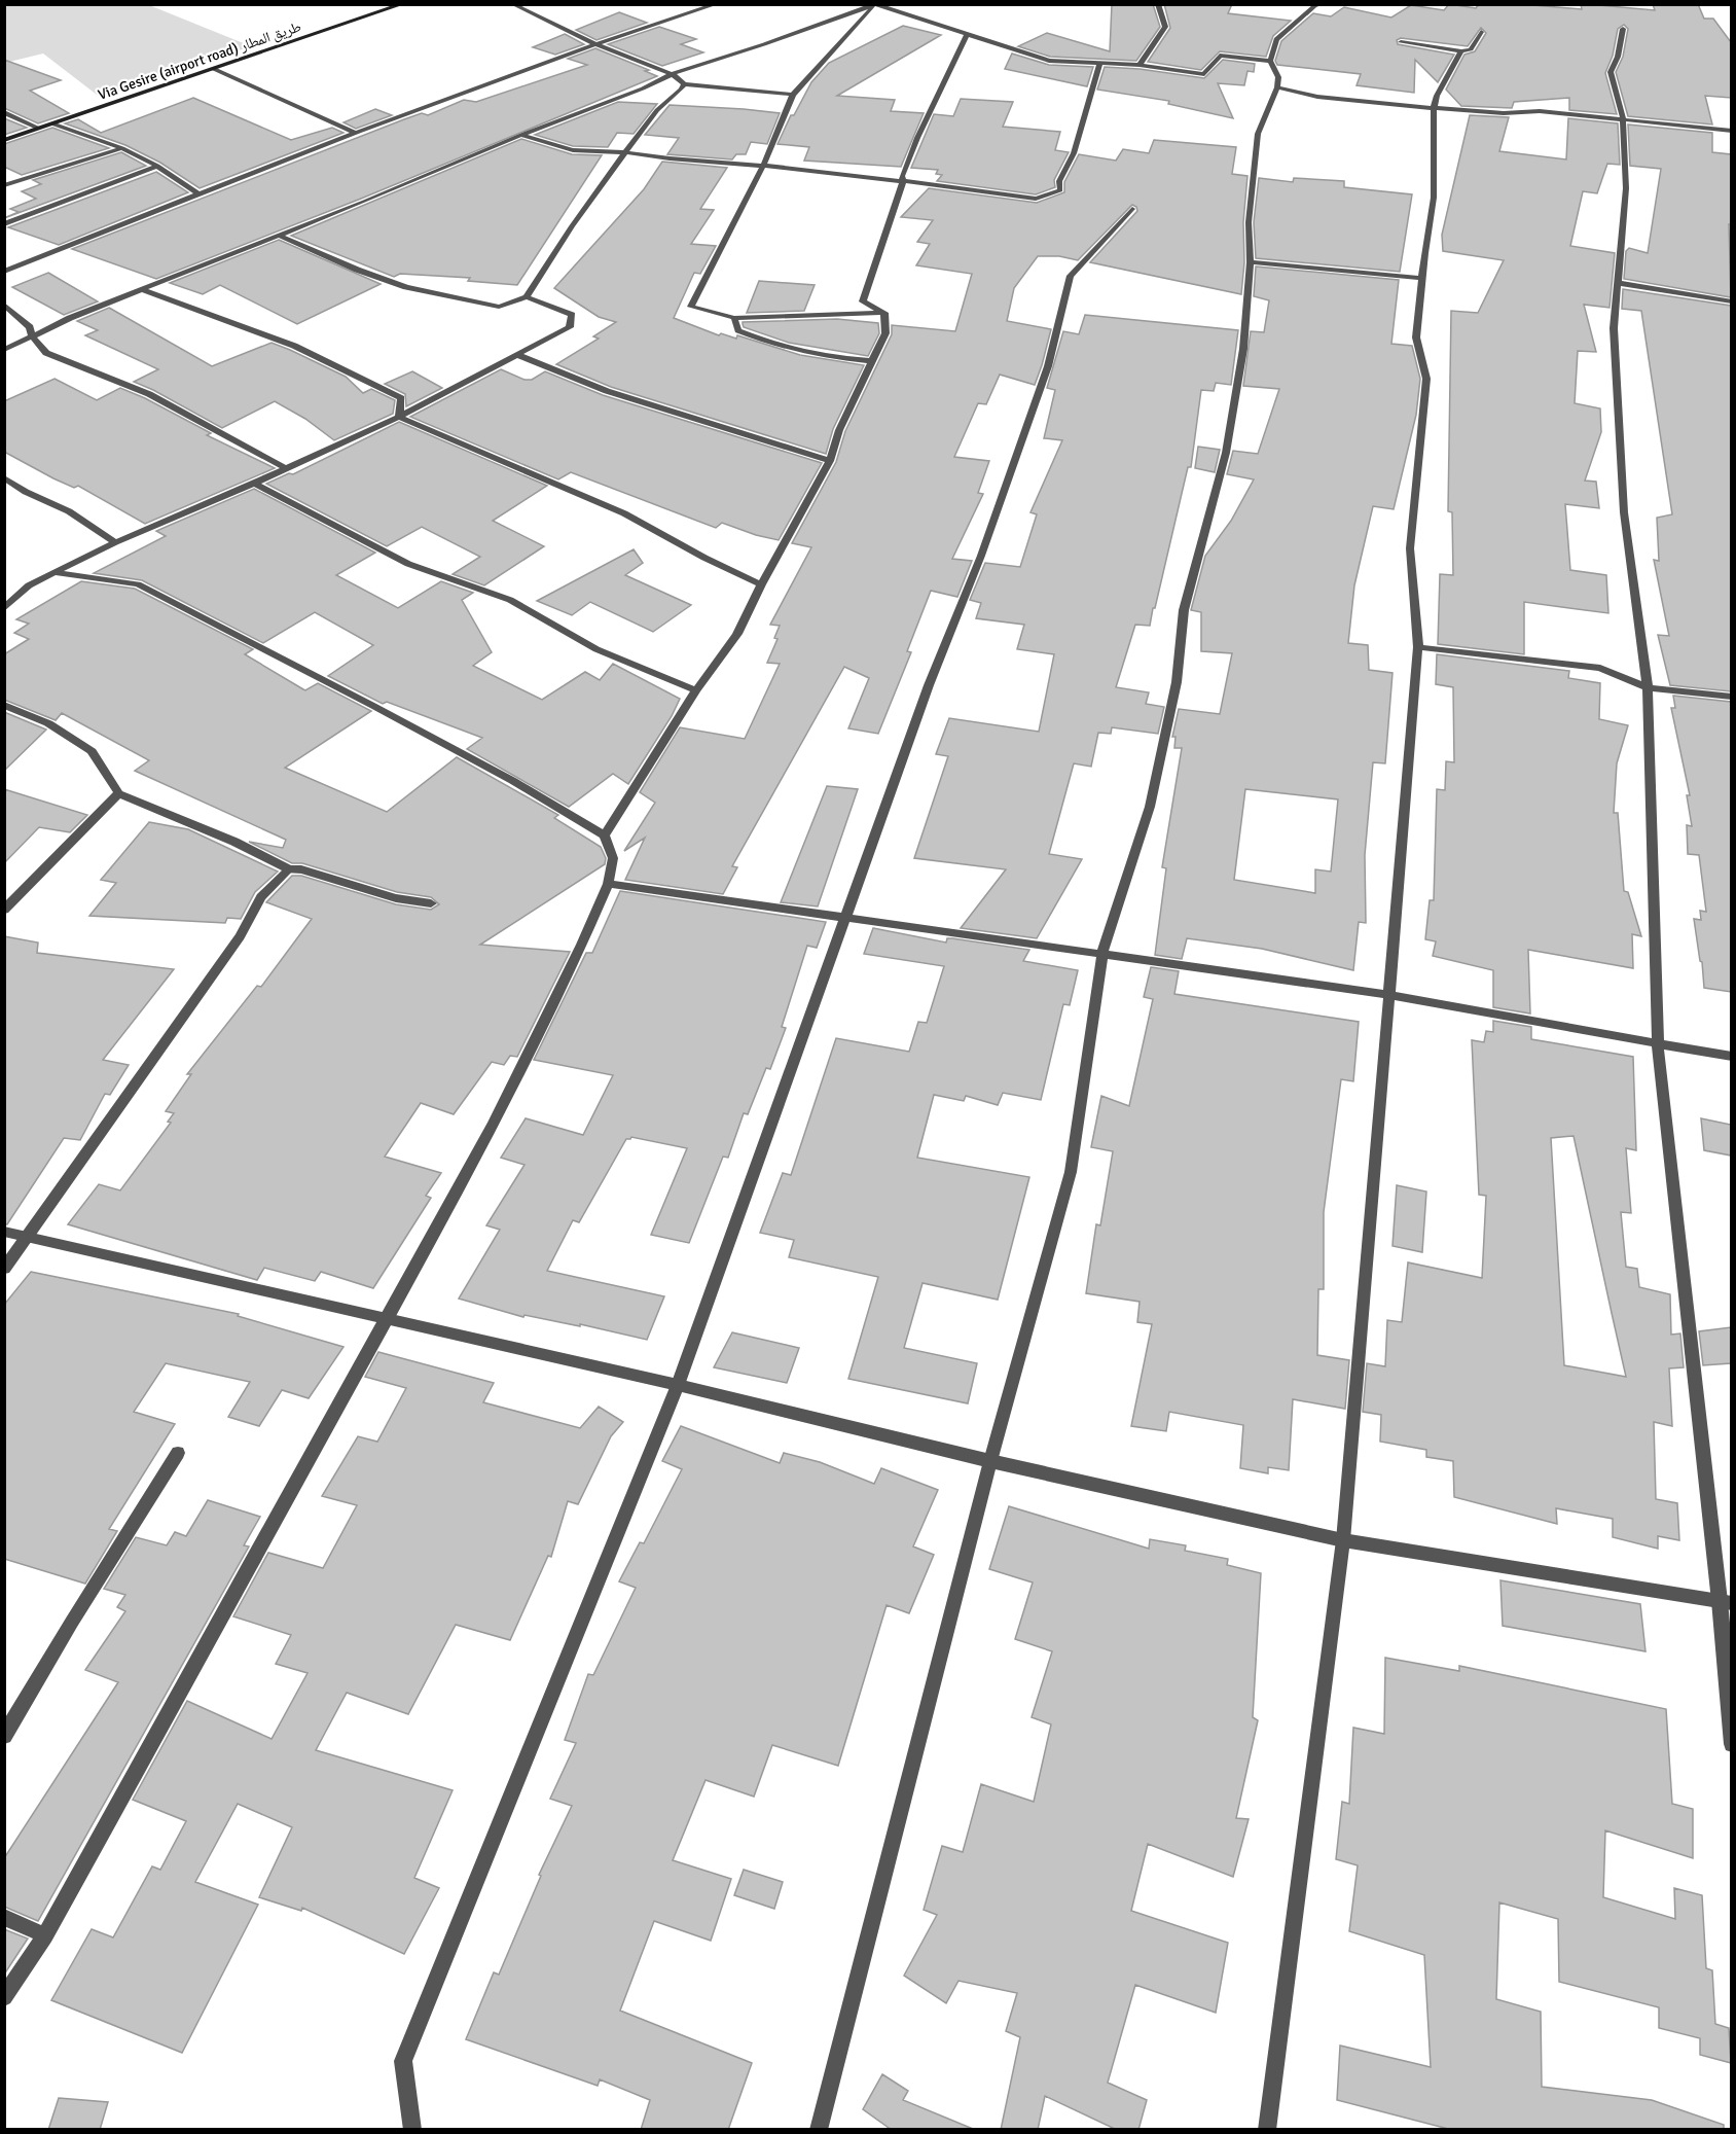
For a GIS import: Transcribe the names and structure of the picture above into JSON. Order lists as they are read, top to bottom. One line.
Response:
{"streets":{"main road":["Via Gesire (airport road) طريق المطار"]}}
